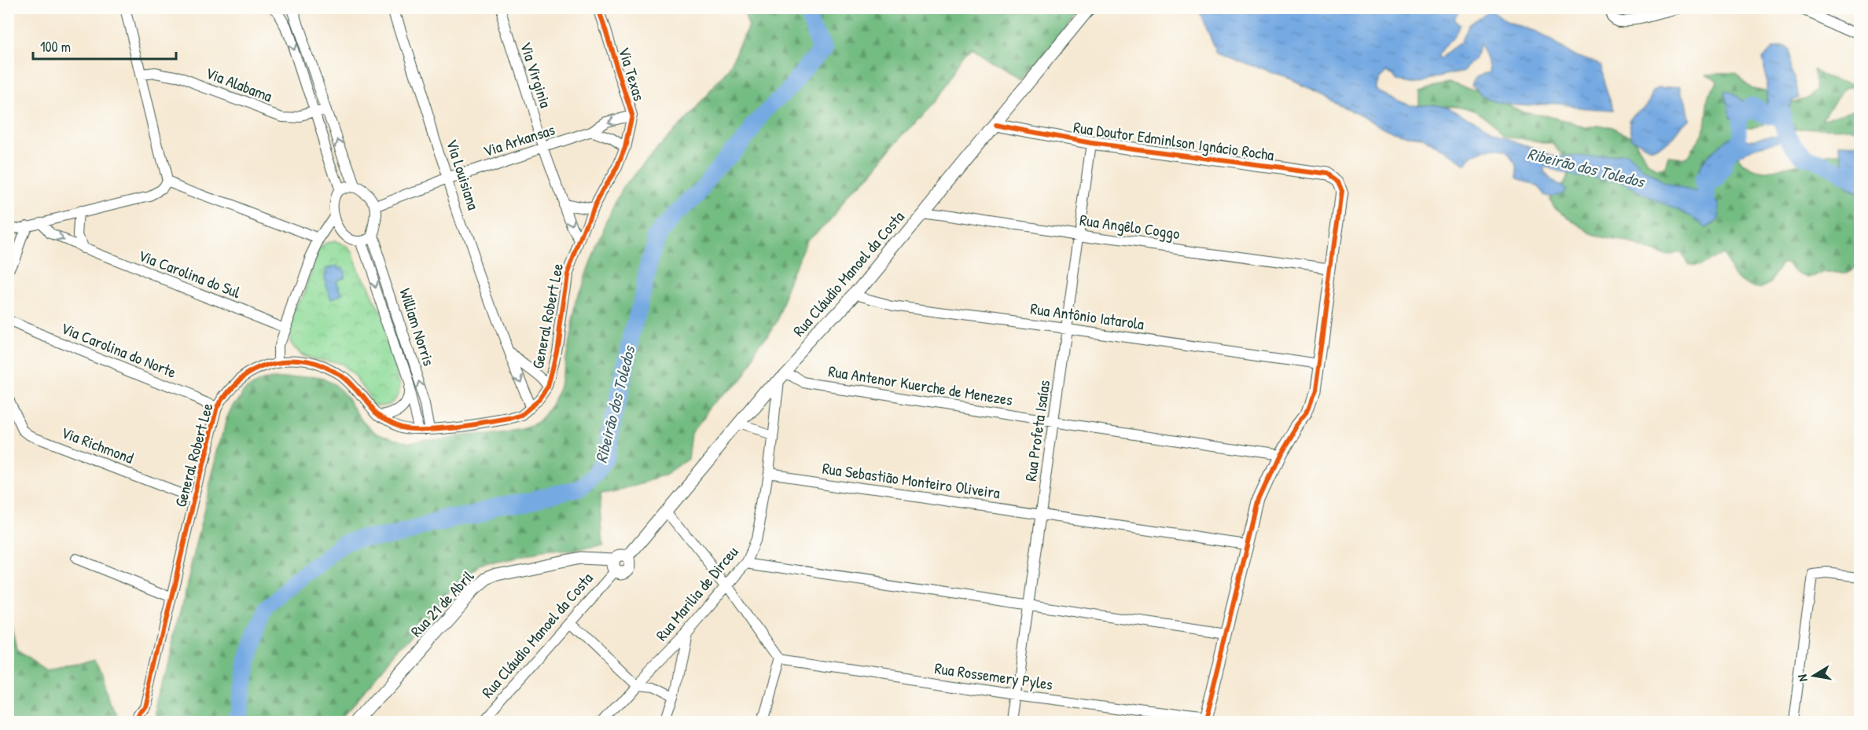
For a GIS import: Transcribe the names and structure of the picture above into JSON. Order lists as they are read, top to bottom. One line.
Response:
{"streets":{"street":["Via Texas","Via Virginia","Via Alabama","Via Arkansas","Rua Doutor Edminlson Ignácio Rocha","Via Louisiana","Rua Angêlo Coggo","Via Carolina do Sul","Rua Cláudio Manoel da Costa","General Robert Lee","Rua Antônio Iatarola","William Norris","Via Carolina do Norte","Rua Antenor Kuerche de Menezes","Rua Profeta Isaías","Via Richmond","Rua Sebastião Monteiro Oliveira","Rua Marilia de Dirceu","Rua 21 de Abril","Rua Rossemery Pyles"]},"crossings":[["Via Texas","Via Arkansas"],["Via Texas","General Robert Lee"],["Via Virginia","Via Arkansas"],["Via Virginia","General Robert Lee"],["Via Arkansas","Via Louisiana"],["Via Arkansas","William Norris"],["Rua Doutor Edminlson Ignácio Rocha","Rua Angêlo Coggo"],["Rua Doutor Edminlson Ignácio Rocha","Rua Cláudio Manoel da Costa"],["Rua Doutor Edminlson Ignácio Rocha","Rua Profeta Isaías"],["Via Louisiana","General Robert Lee"],["Rua Angêlo Coggo","Rua Cláudio Manoel da Costa"],["Rua Angêlo Coggo","Rua Profeta Isaías"],["Rua Cláudio Manoel da Costa","Rua Antônio Iatarola"],["Rua Cláudio Manoel da Costa","Rua Antenor Kuerche de Menezes"],["Rua Cláudio Manoel da Costa","Rua Marilia de Dirceu"],["Rua Cláudio Manoel da Costa","Rua 21 de Abril"],["General Robert Lee","William Norris"],["General Robert Lee","Via Carolina do Norte"],["General Robert Lee","Via Richmond"],["Rua Antônio Iatarola","Rua Profeta Isaías"],["Rua Antenor Kuerche de Menezes","Rua Profeta Isaías"],["Rua Antenor Kuerche de Menezes","Rua Marilia de Dirceu"],["Rua Profeta Isaías","Rua Sebastião Monteiro Oliveira"],["Rua Profeta Isaías","Rua Rossemery Pyles"],["Rua Sebastião Monteiro Oliveira","Rua Marilia de Dirceu"]],"water":["Ribeirão dos Toledos"],"scale_bar":"100 m","north":"left"}
